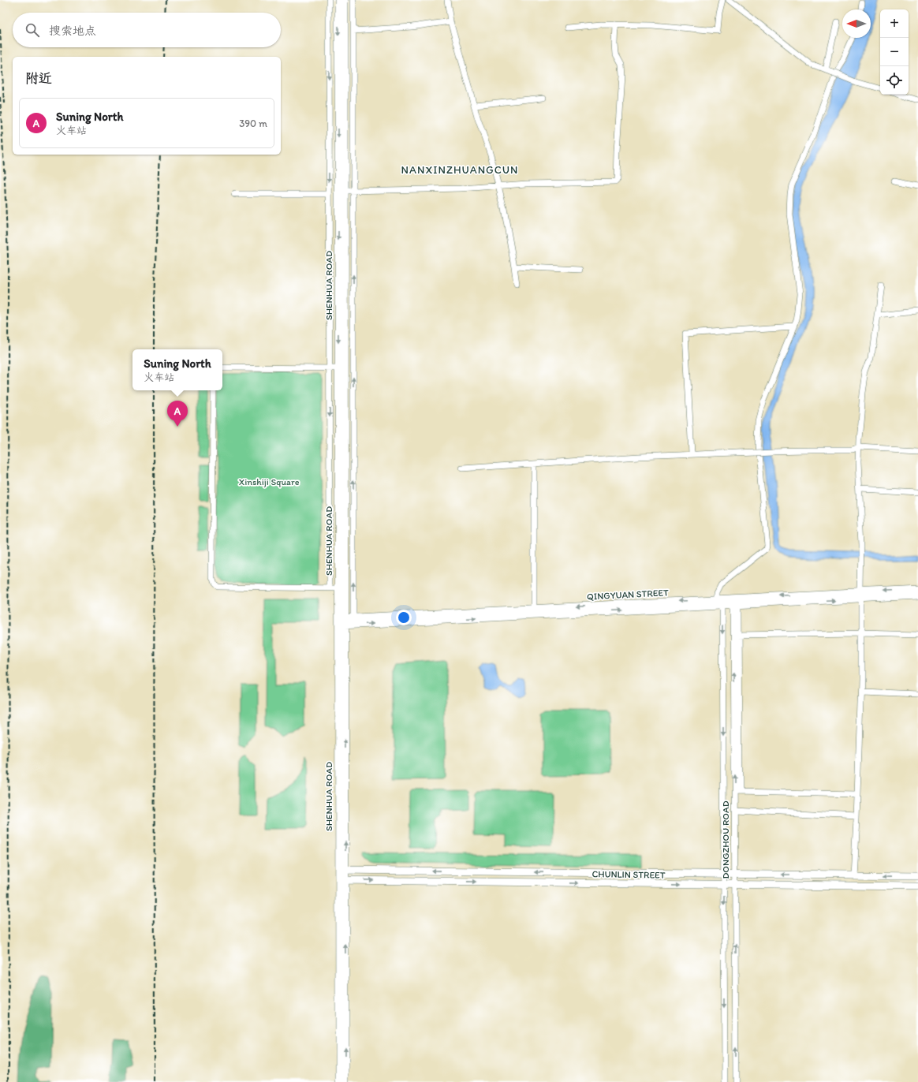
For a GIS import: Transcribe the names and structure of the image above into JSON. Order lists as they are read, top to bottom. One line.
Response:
{"streets":{"main road":["SHENHUA ROAD","QINGYUAN STREET","CHUNLIN STREET"],"street":["DONGZHOU ROAD"]},"crossings":[["SHENHUA ROAD","QINGYUAN STREET"],["SHENHUA ROAD","CHUNLIN STREET"],["QINGYUAN STREET","DONGZHOU ROAD"],["DONGZHOU ROAD","CHUNLIN STREET"]],"districts":["NANXINZHUANGCUN"],"parks":["Xinshiji Square"],"north":"left","page":{"map_buttons":["+","−"],"search":"搜索地点","heading":"附近","list":[{"mark":"A","name":"Suning North","note":"火车站","value":"390 m"}],"popup":["Suning North","火车站"],"pins":"A"}}
